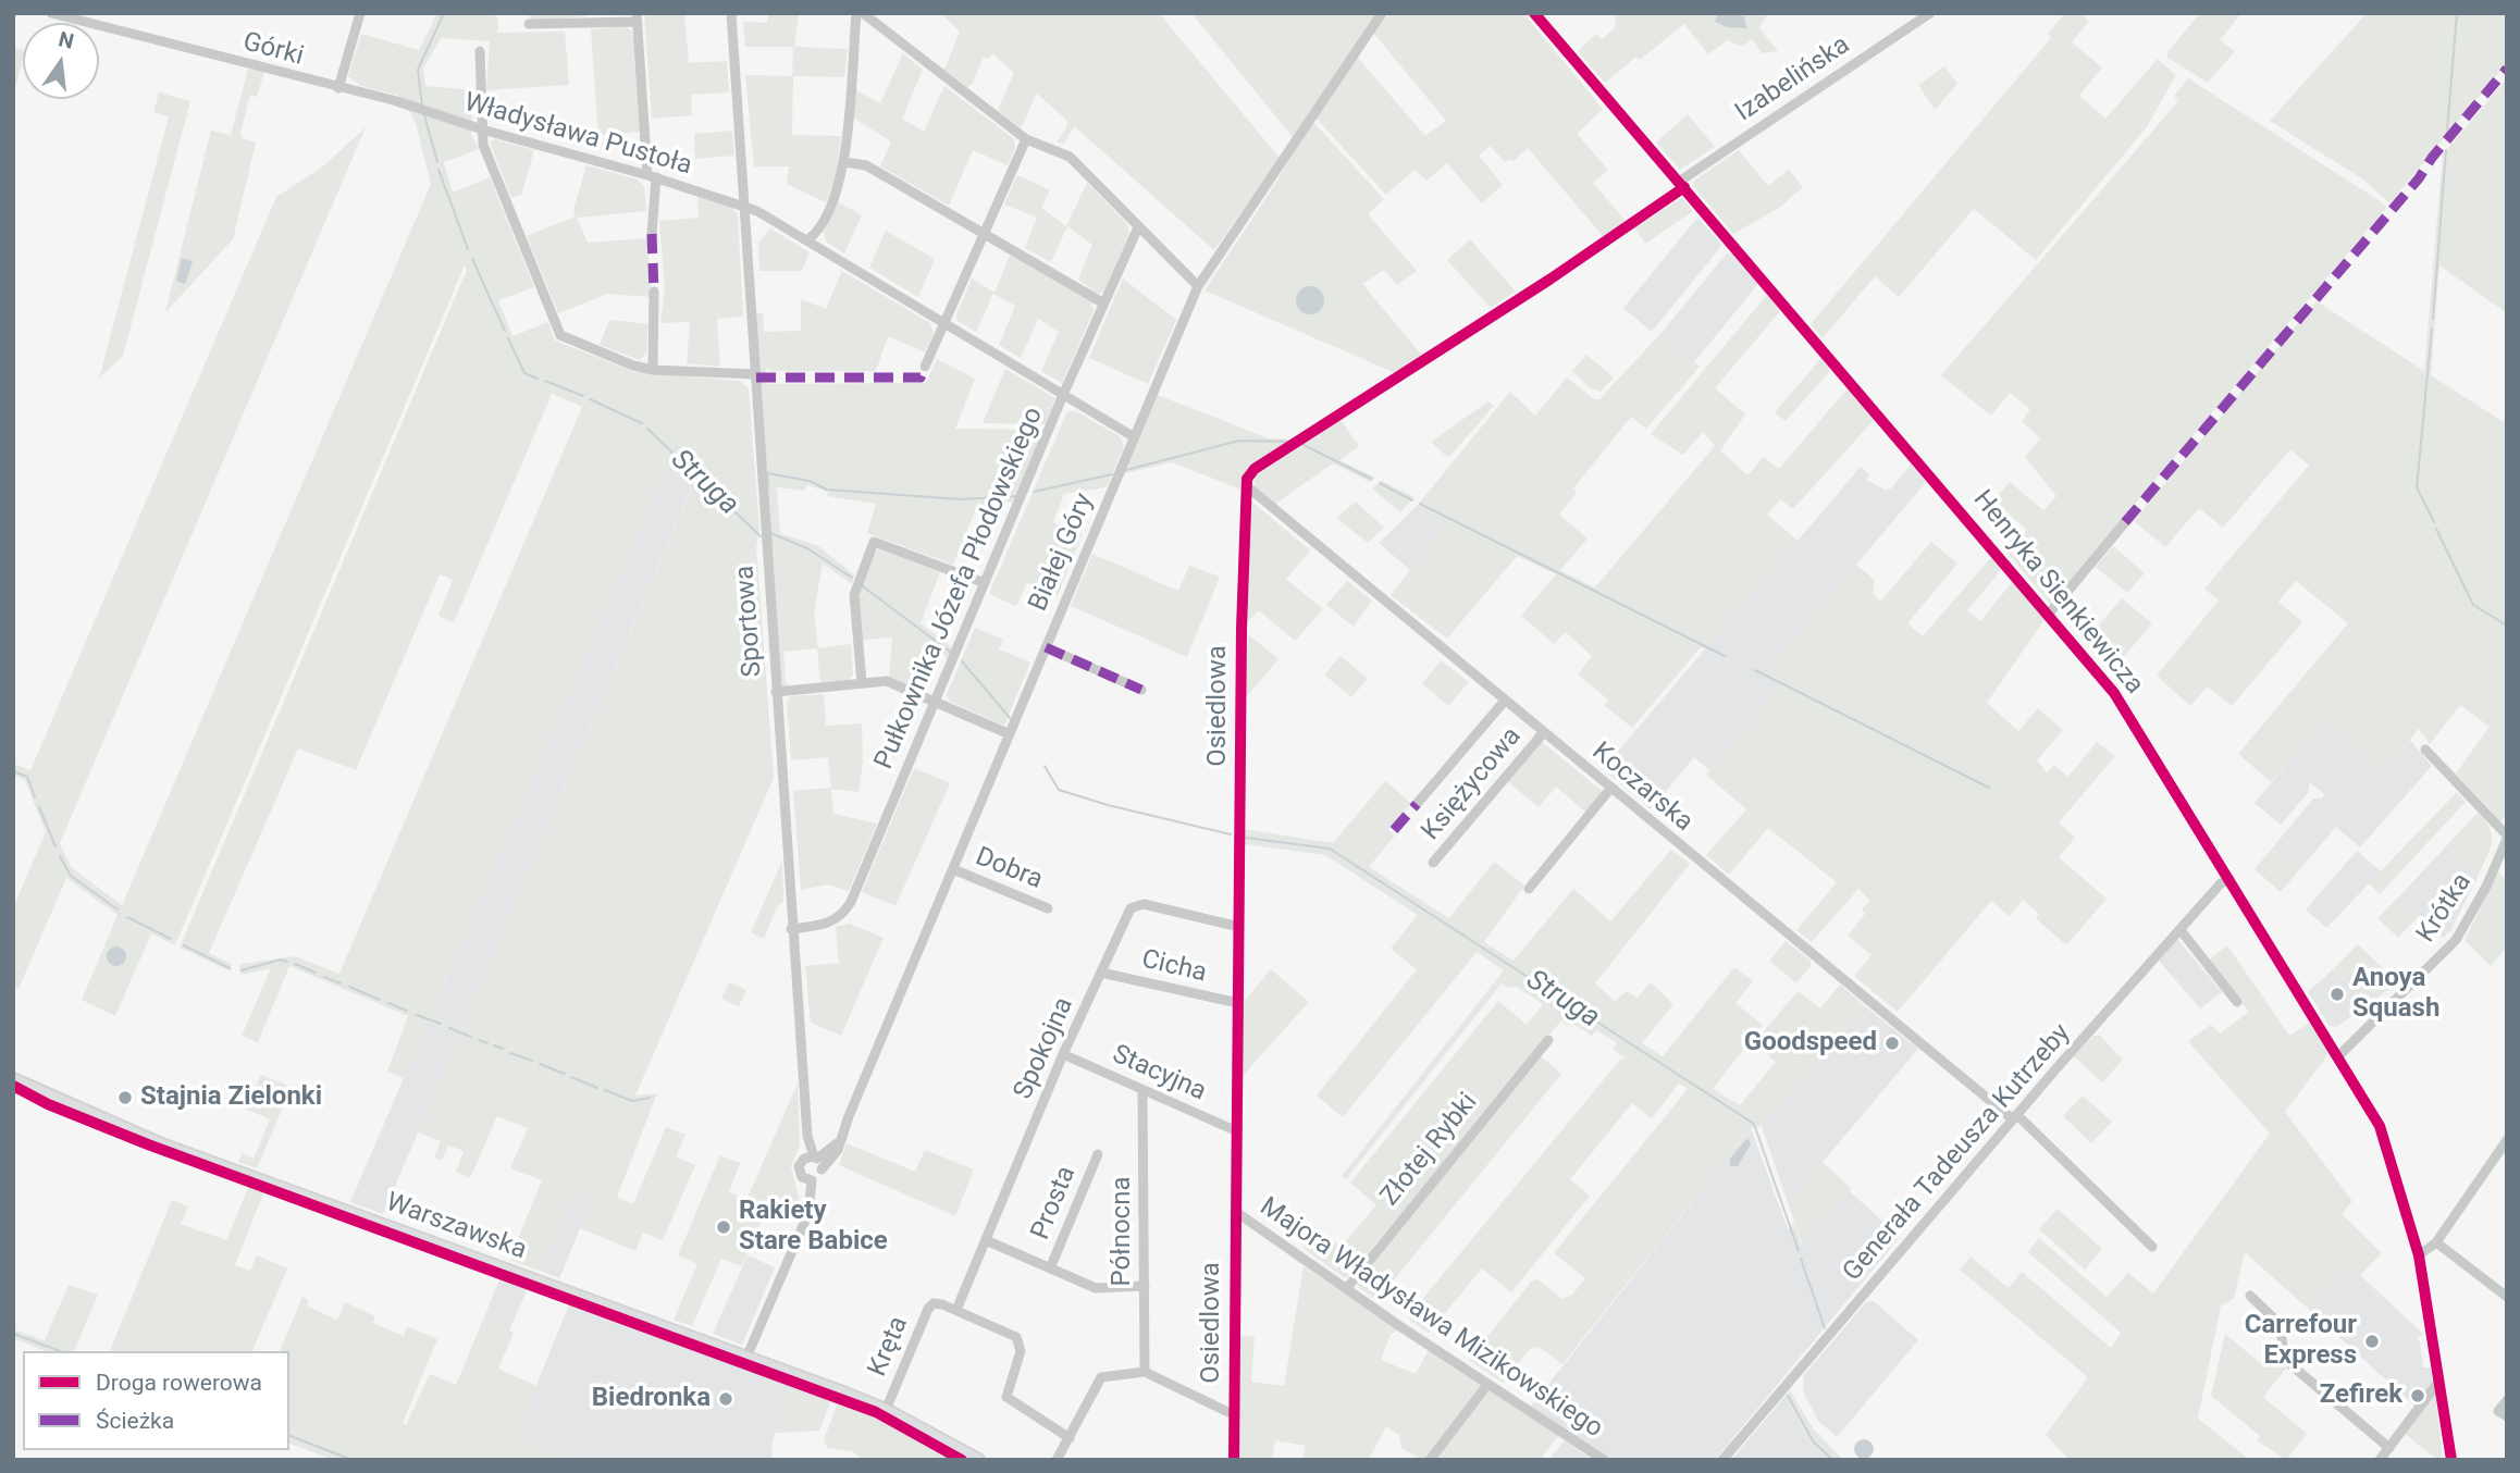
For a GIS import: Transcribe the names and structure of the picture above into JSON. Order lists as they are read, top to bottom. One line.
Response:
{"streets":{"main road":["Warszawska"],"street":["Górki","Izabelińska","Władysława Pustoła","Białej Góry","Pułkownika Józefa Płodowskiego","Henryka Sienkiewicza","Sportowa","Osiedlowa","Księżycowa","Koczarska","Dobra","Krótka","Cicha","Spokojna","Stacyjna","Złotej Rybki","Generała Tadeusza Kutrzeby","Prosta","Północna","Majora Władysława Mizikowskiego","Kręta"]},"crossings":[["Górki","Władysława Pustoła"],["Izabelińska","Henryka Sienkiewicza"],["Władysława Pustoła","Białej Góry"],["Władysława Pustoła","Pułkownika Józefa Płodowskiego"],["Władysława Pustoła","Sportowa"],["Białej Góry","Sportowa"],["Białej Góry","Dobra"],["Pułkownika Józefa Płodowskiego","Sportowa"],["Henryka Sienkiewicza","Krótka"],["Henryka Sienkiewicza","Generała Tadeusza Kutrzeby"],["Osiedlowa","Koczarska"],["Osiedlowa","Cicha"],["Osiedlowa","Spokojna"],["Osiedlowa","Stacyjna"],["Osiedlowa","Majora Władysława Mizikowskiego"],["Księżycowa","Koczarska"],["Koczarska","Generała Tadeusza Kutrzeby"],["Cicha","Spokojna"],["Spokojna","Stacyjna"],["Spokojna","Kręta"],["Stacyjna","Północna"],["Złotej Rybki","Majora Władysława Mizikowskiego"],["Warszawska","Kręta"]],"water":["Struga"],"places":["Anoya Squash","Goodspeed","Stajnia Zielonki","Rakiety Stare Babice","Carrefour Express","Zefirek","Biedronka"],"legend":["Droga rowerowa","Ścieżka"],"north":"top"}
